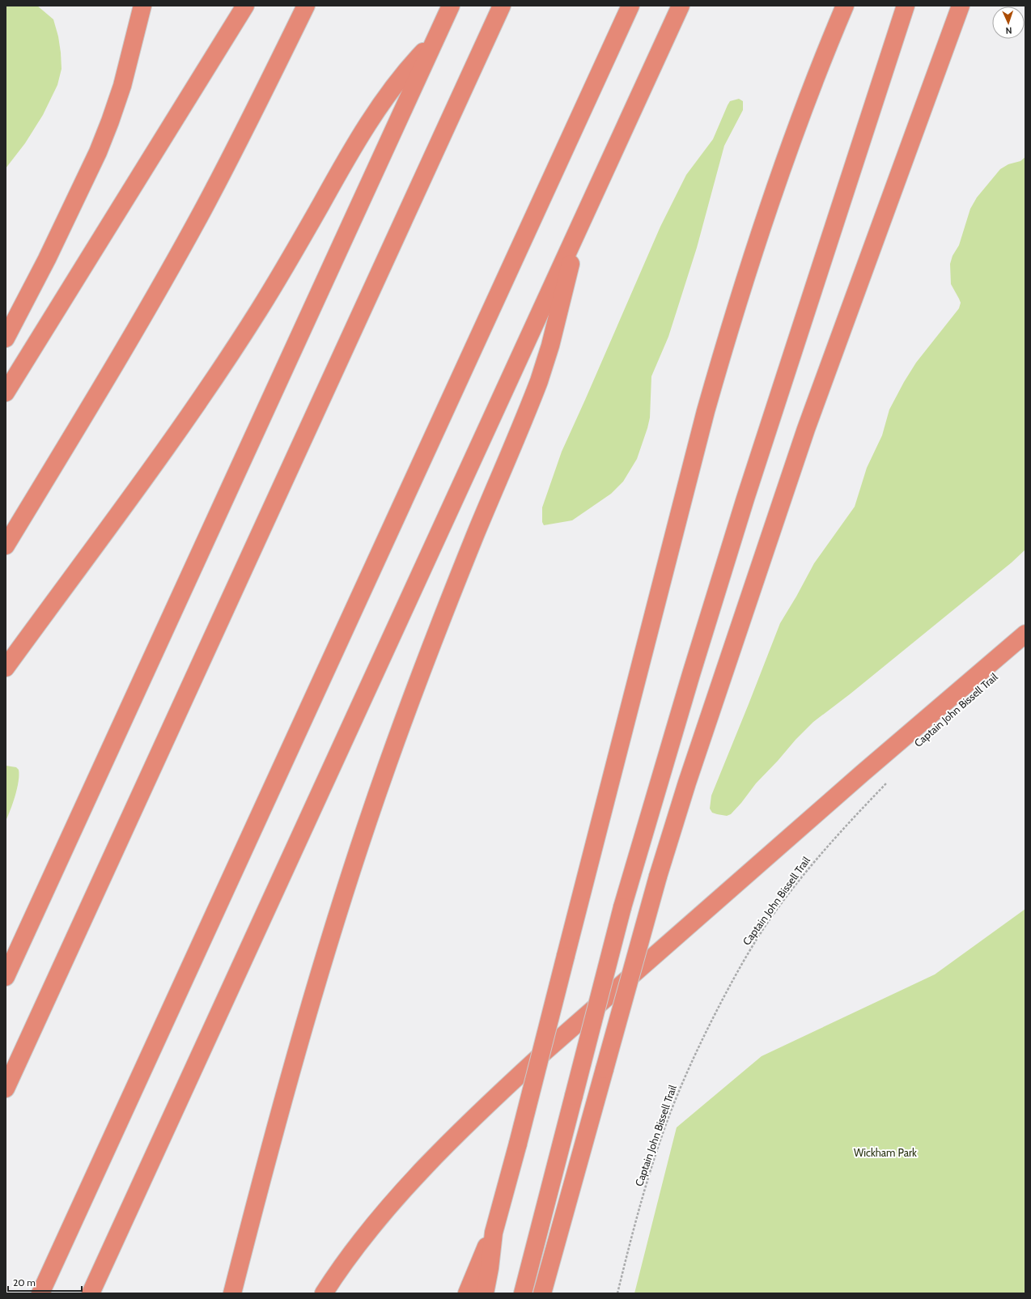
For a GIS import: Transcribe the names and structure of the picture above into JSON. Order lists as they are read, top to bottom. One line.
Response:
{"streets":{"path":["Captain John Bissell Trail"]},"parks":["Wickham Park"],"scale_bar":"20 m","north":"bottom"}
